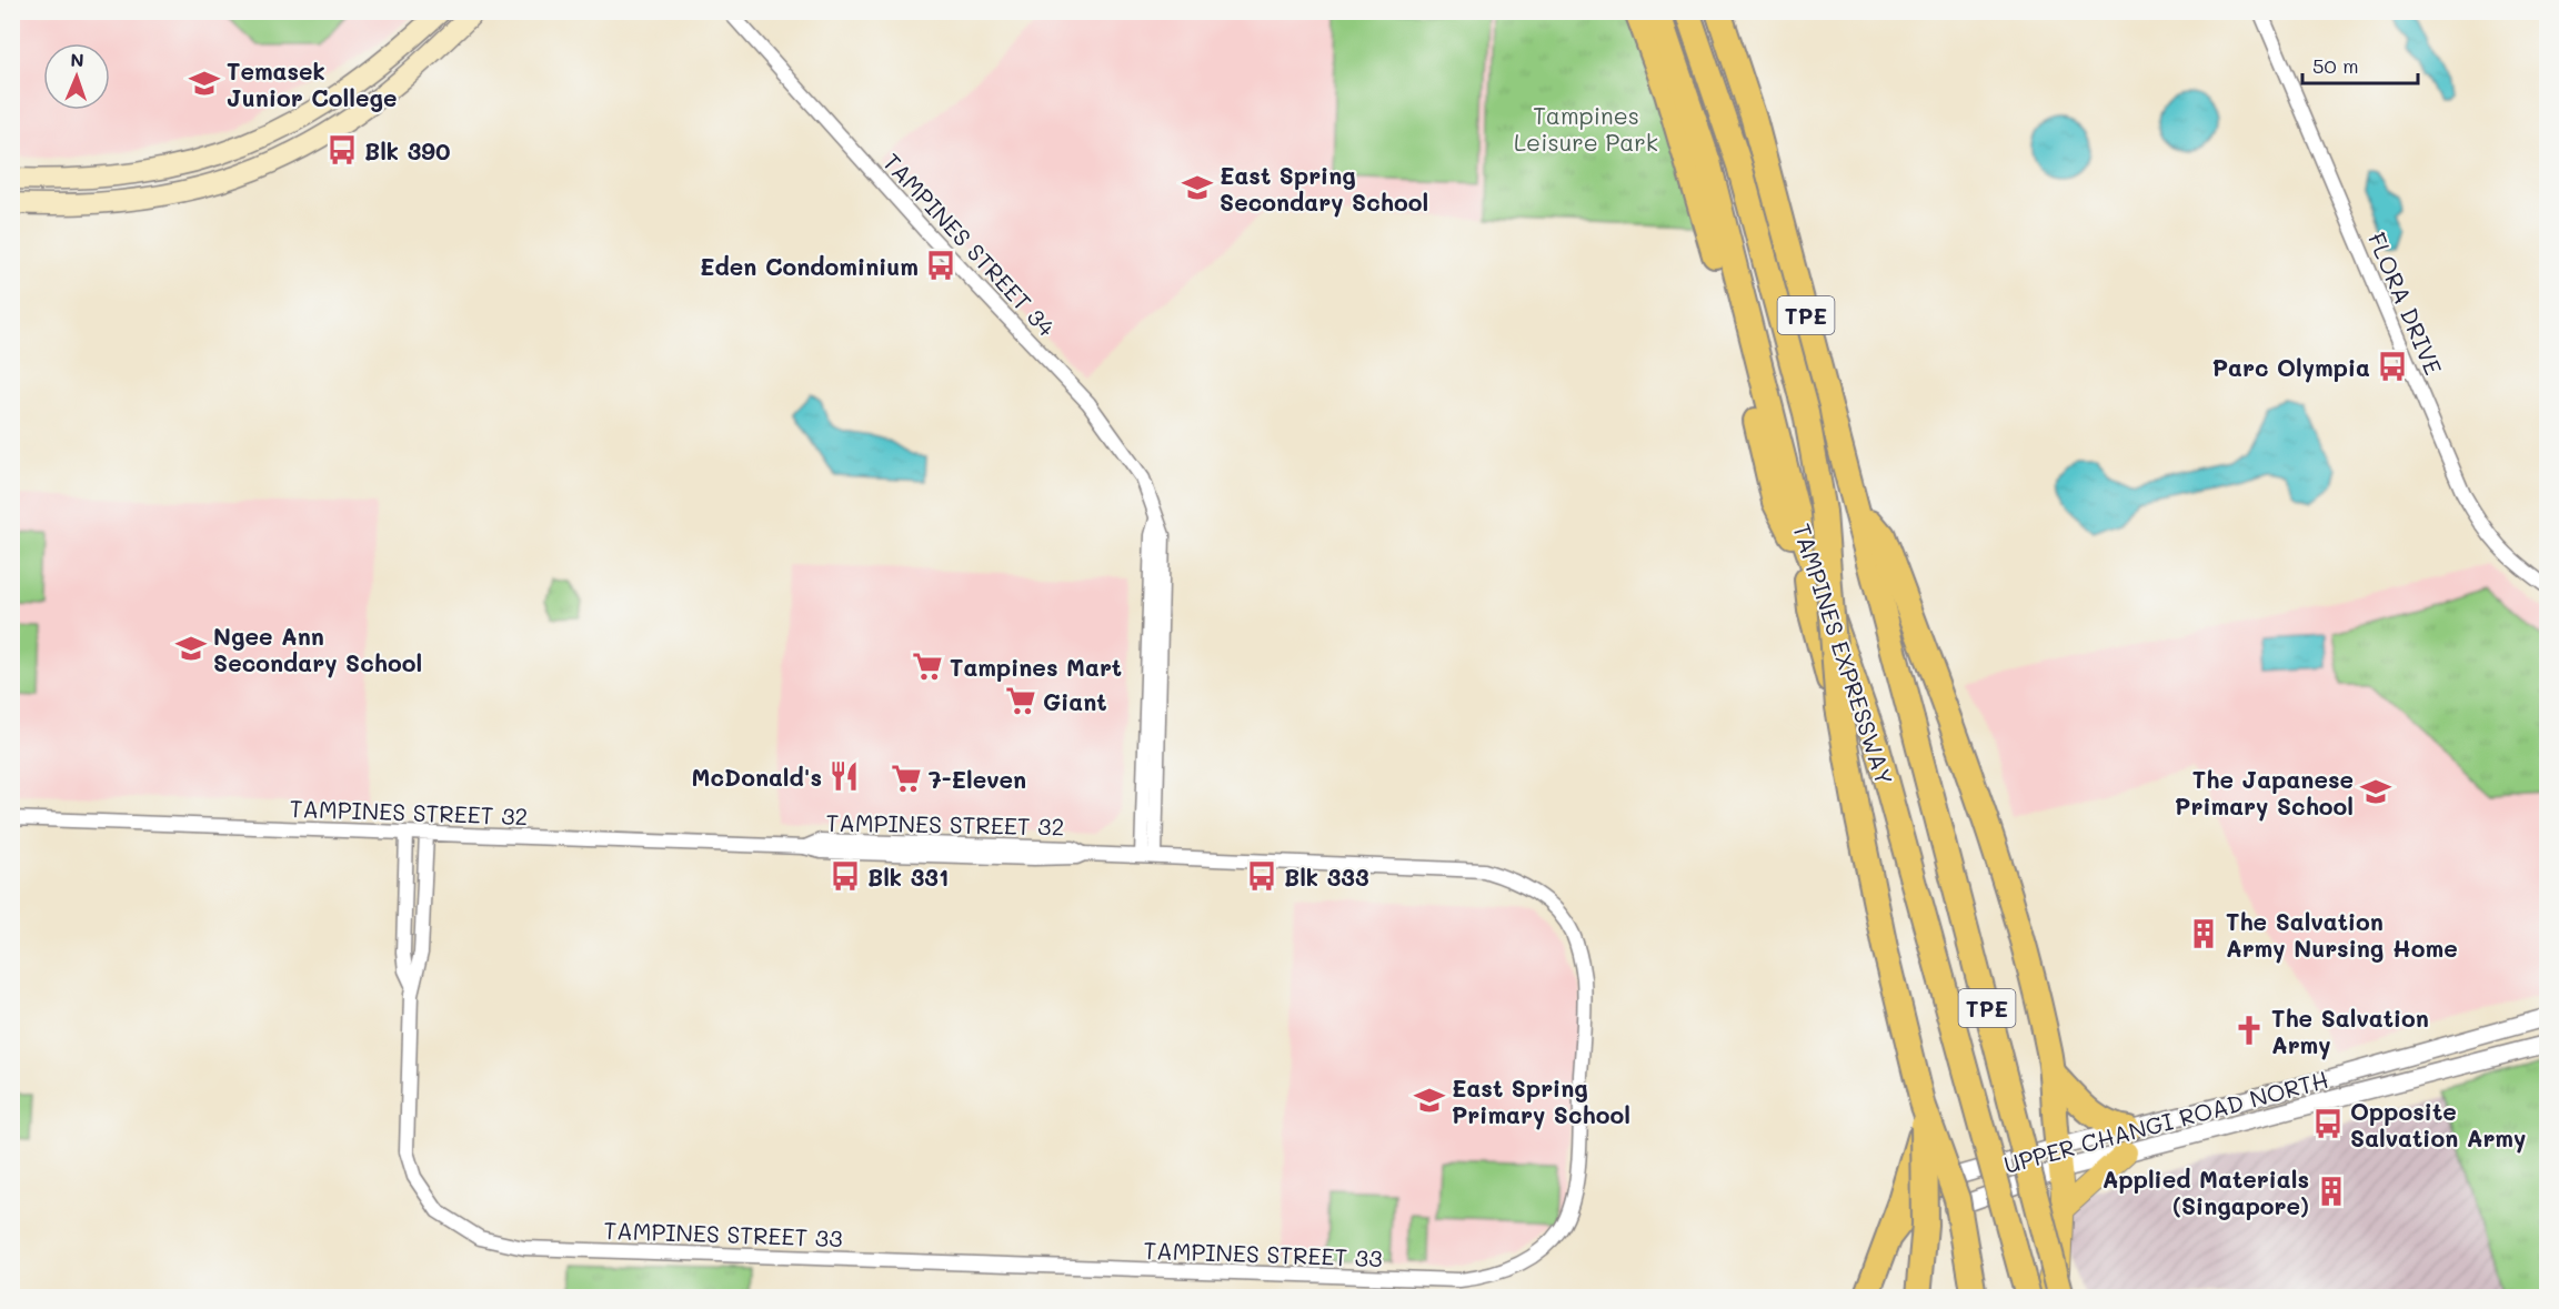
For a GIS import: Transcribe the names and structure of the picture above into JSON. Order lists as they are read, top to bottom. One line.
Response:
{"streets":{"highway":["TPE","TAMPINES EXPRESSWAY"],"street":["TAMPINES STREET 34","FLORA DRIVE","TAMPINES STREET 32","UPPER CHANGI ROAD NORTH","TAMPINES STREET 33"]},"crossings":[["TAMPINES STREET 34","TAMPINES STREET 32"],["TAMPINES STREET 34","TAMPINES STREET 33"],["TAMPINES STREET 32","TAMPINES STREET 33"]],"parks":["Tampines Leisure Park"],"places":{"school or university":["Temasek Junior College","East Spring Secondary School","Ngee Ann Secondary School","The Japanese Primary School","East Spring Primary School"],"bus stop":["Blk 390","Eden Condominium","Parc Olympia","Blk 331","Blk 333","Opposite Salvation Army"],"supermarket":["Tampines Mart","Giant","7-Eleven"],"restaurant":["McDonald's"],"building":["The Salvation Army Nursing Home","Applied Materials (Singapore)"],"church":["The Salvation Army"]},"scale_bar":"50 m","north":"top"}
